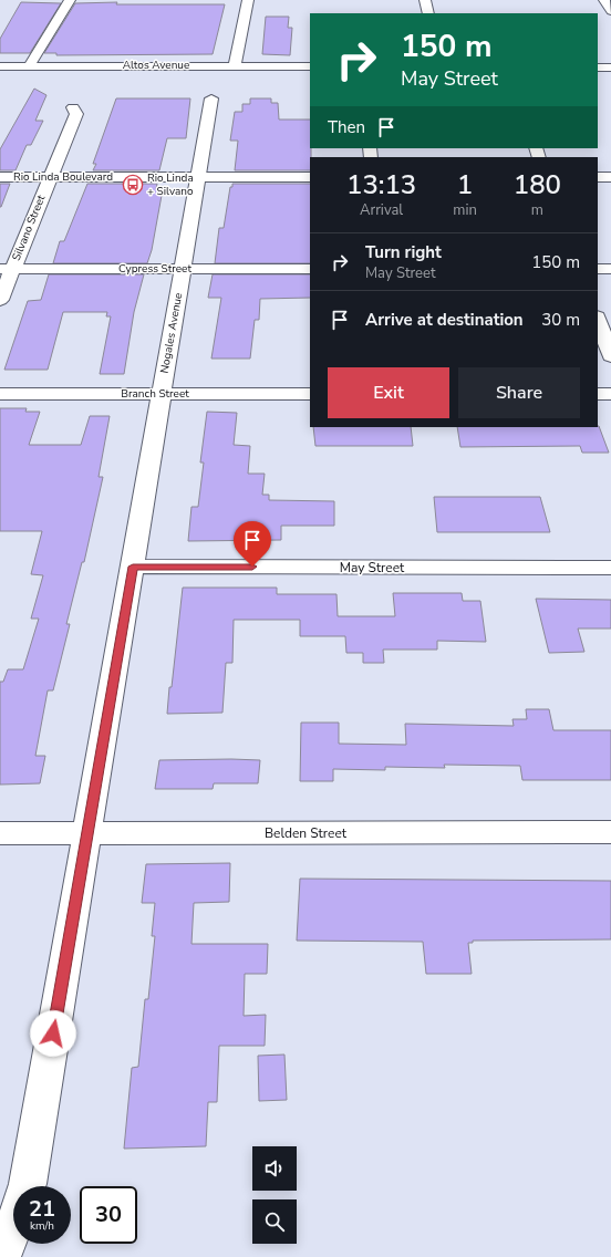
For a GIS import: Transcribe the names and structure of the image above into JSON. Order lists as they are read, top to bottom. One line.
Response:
{"streets":{"street":["Altos Avenue","Rio Linda Boulevard","Silvano Street","Cypress Street","Nogales Avenue","Branch Street","May Street","Belden Street"]},"crossings":[["Rio Linda Boulevard","Silvano Street"],["Rio Linda Boulevard","Nogales Avenue"],["Silvano Street","Cypress Street"],["Cypress Street","Nogales Avenue"],["Nogales Avenue","Branch Street"],["Nogales Avenue","May Street"],["Nogales Avenue","Belden Street"]],"places":{"bus stop":["Rio Linda + Silvano"]},"page":{"turn":["150 m","May Street"],"then":"Then","eta":["13:13","Arrival","1","min","180","m"],"list":[{"name":"Turn right","note":"May Street","value":"150 m"},{"name":"Arrive at destination","value":"30 m"}],"buttons":["Exit","Share"],"speed":"21 km/h","limit":"30"}}
